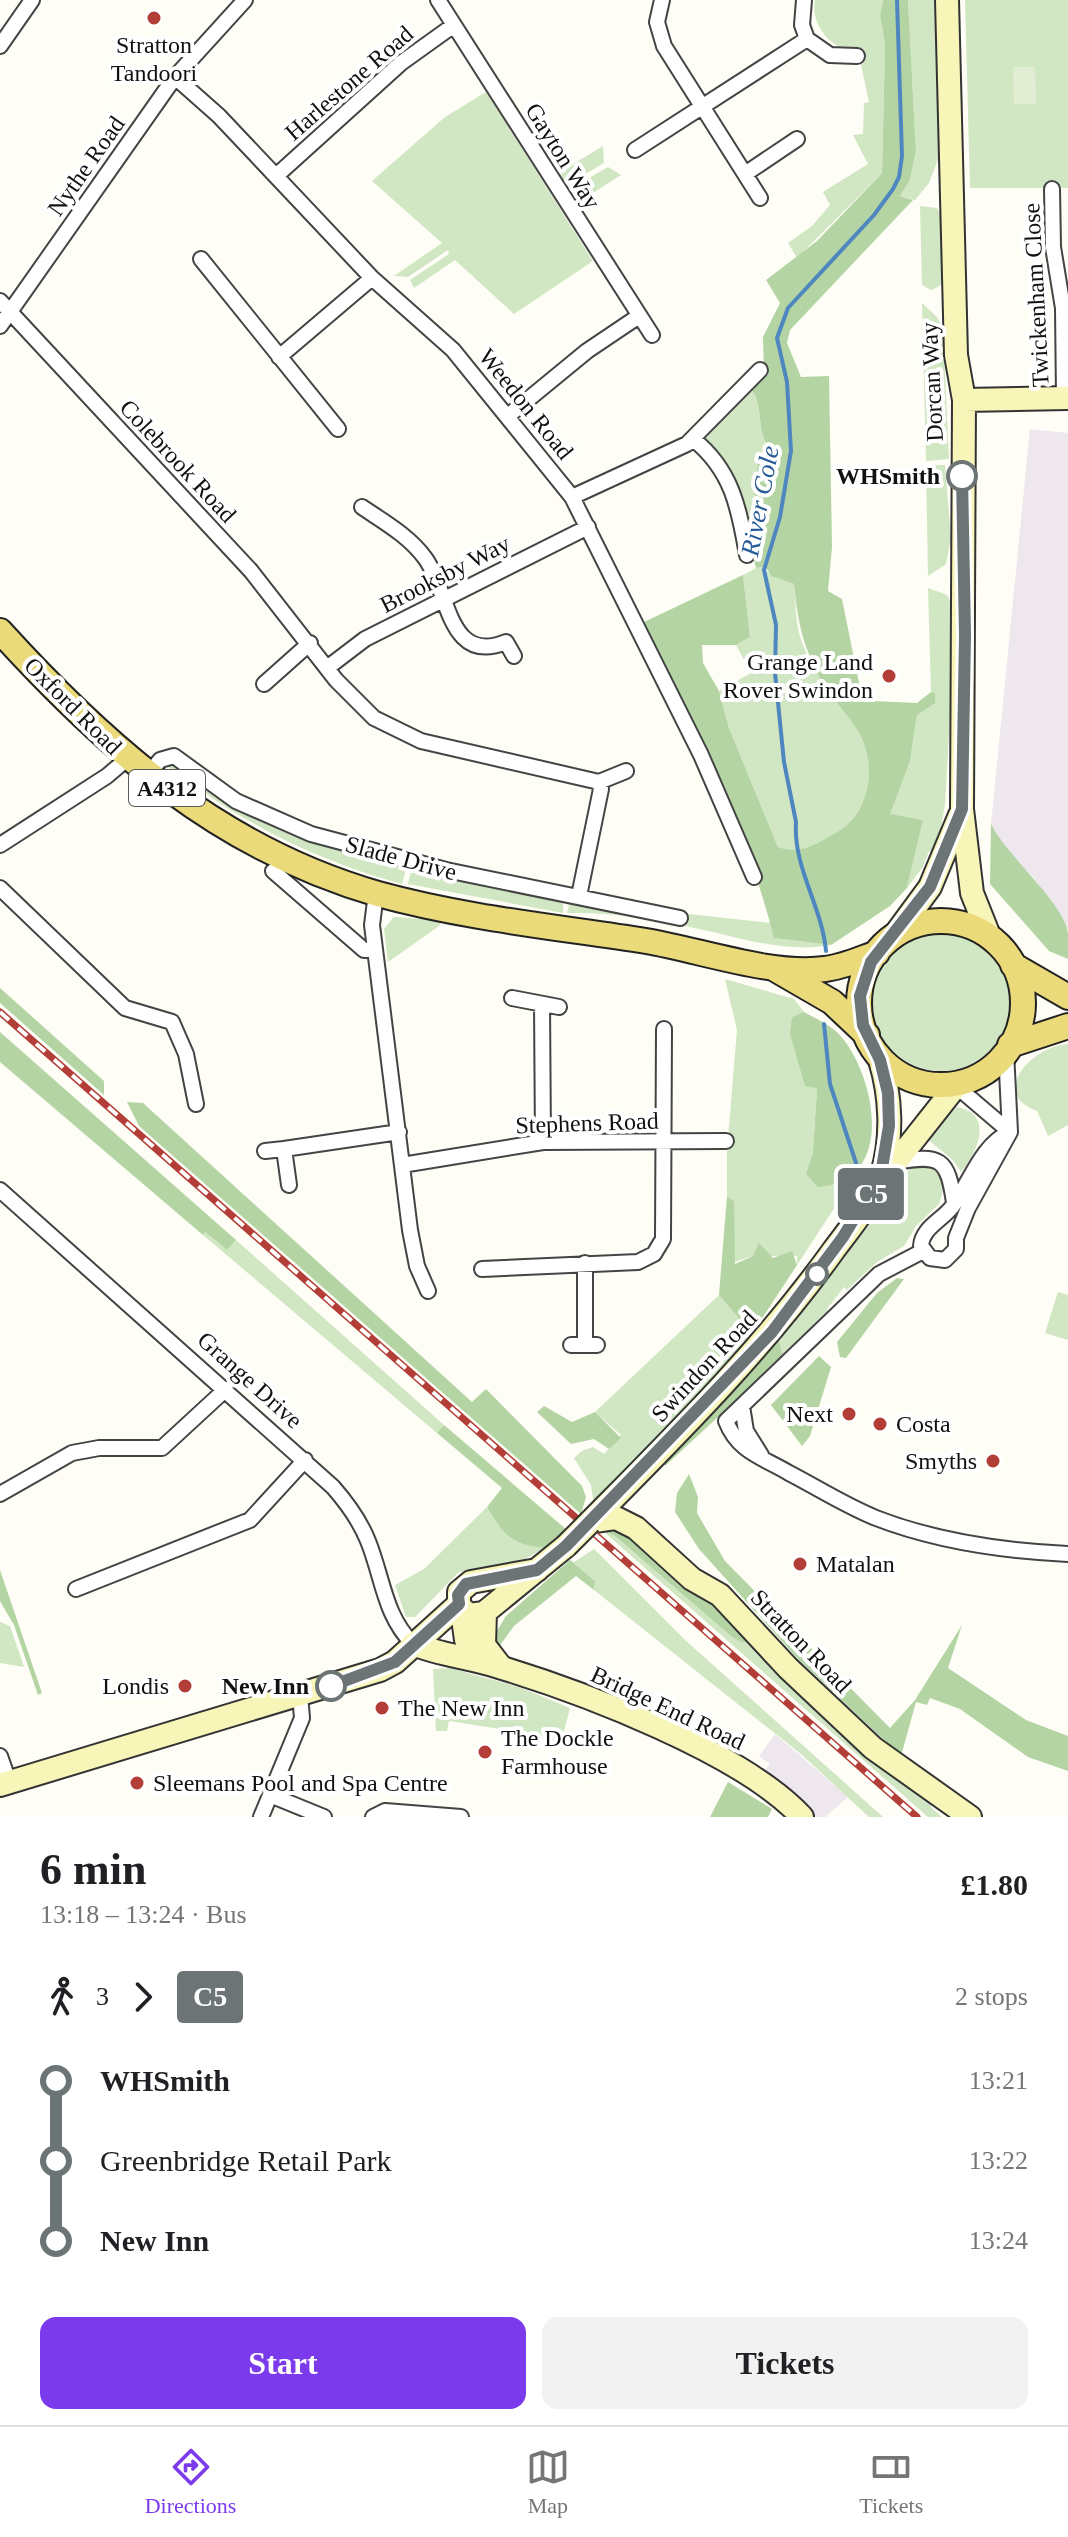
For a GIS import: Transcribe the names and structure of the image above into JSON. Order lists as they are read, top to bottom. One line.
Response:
{"streets":{"main road":["Dorcan Way","Oxford Road","A4312","Slade Drive","Swindon Road","Stratton Road","Bridge End Road"],"street":["Harlestone Road","Gayton Way","Nythe Road","Twickenham Close","Weedon Road","Colebrook Road","Brooksby Way","Stephens Road","Grange Drive"]},"crossings":[["Harlestone Road","Gayton Way"],["Harlestone Road","Weedon Road"],["Nythe Road","Weedon Road"],["Nythe Road","Colebrook Road"],["Dorcan Way","A4312"],["Dorcan Way","Slade Drive"],["Dorcan Way","Swindon Road"],["Weedon Road","Brooksby Way"],["Colebrook Road","Brooksby Way"],["Oxford Road","Slade Drive"],["A4312","Slade Drive"],["A4312","Swindon Road"],["Slade Drive","Swindon Road"],["Swindon Road","Stratton Road"],["Grange Drive","Bridge End Road"]],"water":["River Cole"],"places":["Stratton Tandoori","WHSmith","Grange Land Rover Swindon","Next","Costa","Smyths","Matalan","Londis","New Inn","The New Inn","The Dockle Farmhouse","Sleemans Pool and Spa Centre"],"lines":["bus line C5"],"page":{"on_map":"C5","heading":["6 min","13:18 – 13:24 · Bus","£1.80"],"legs":["3","C5","2 stops"],"list":[{"name":"WHSmith","value":"13:21"},{"name":"Greenbridge Retail Park","value":"13:22"},{"name":"New Inn","value":"13:24"}],"buttons":["Start","Tickets"],"tabs":["Directions","Map","Tickets"]}}
